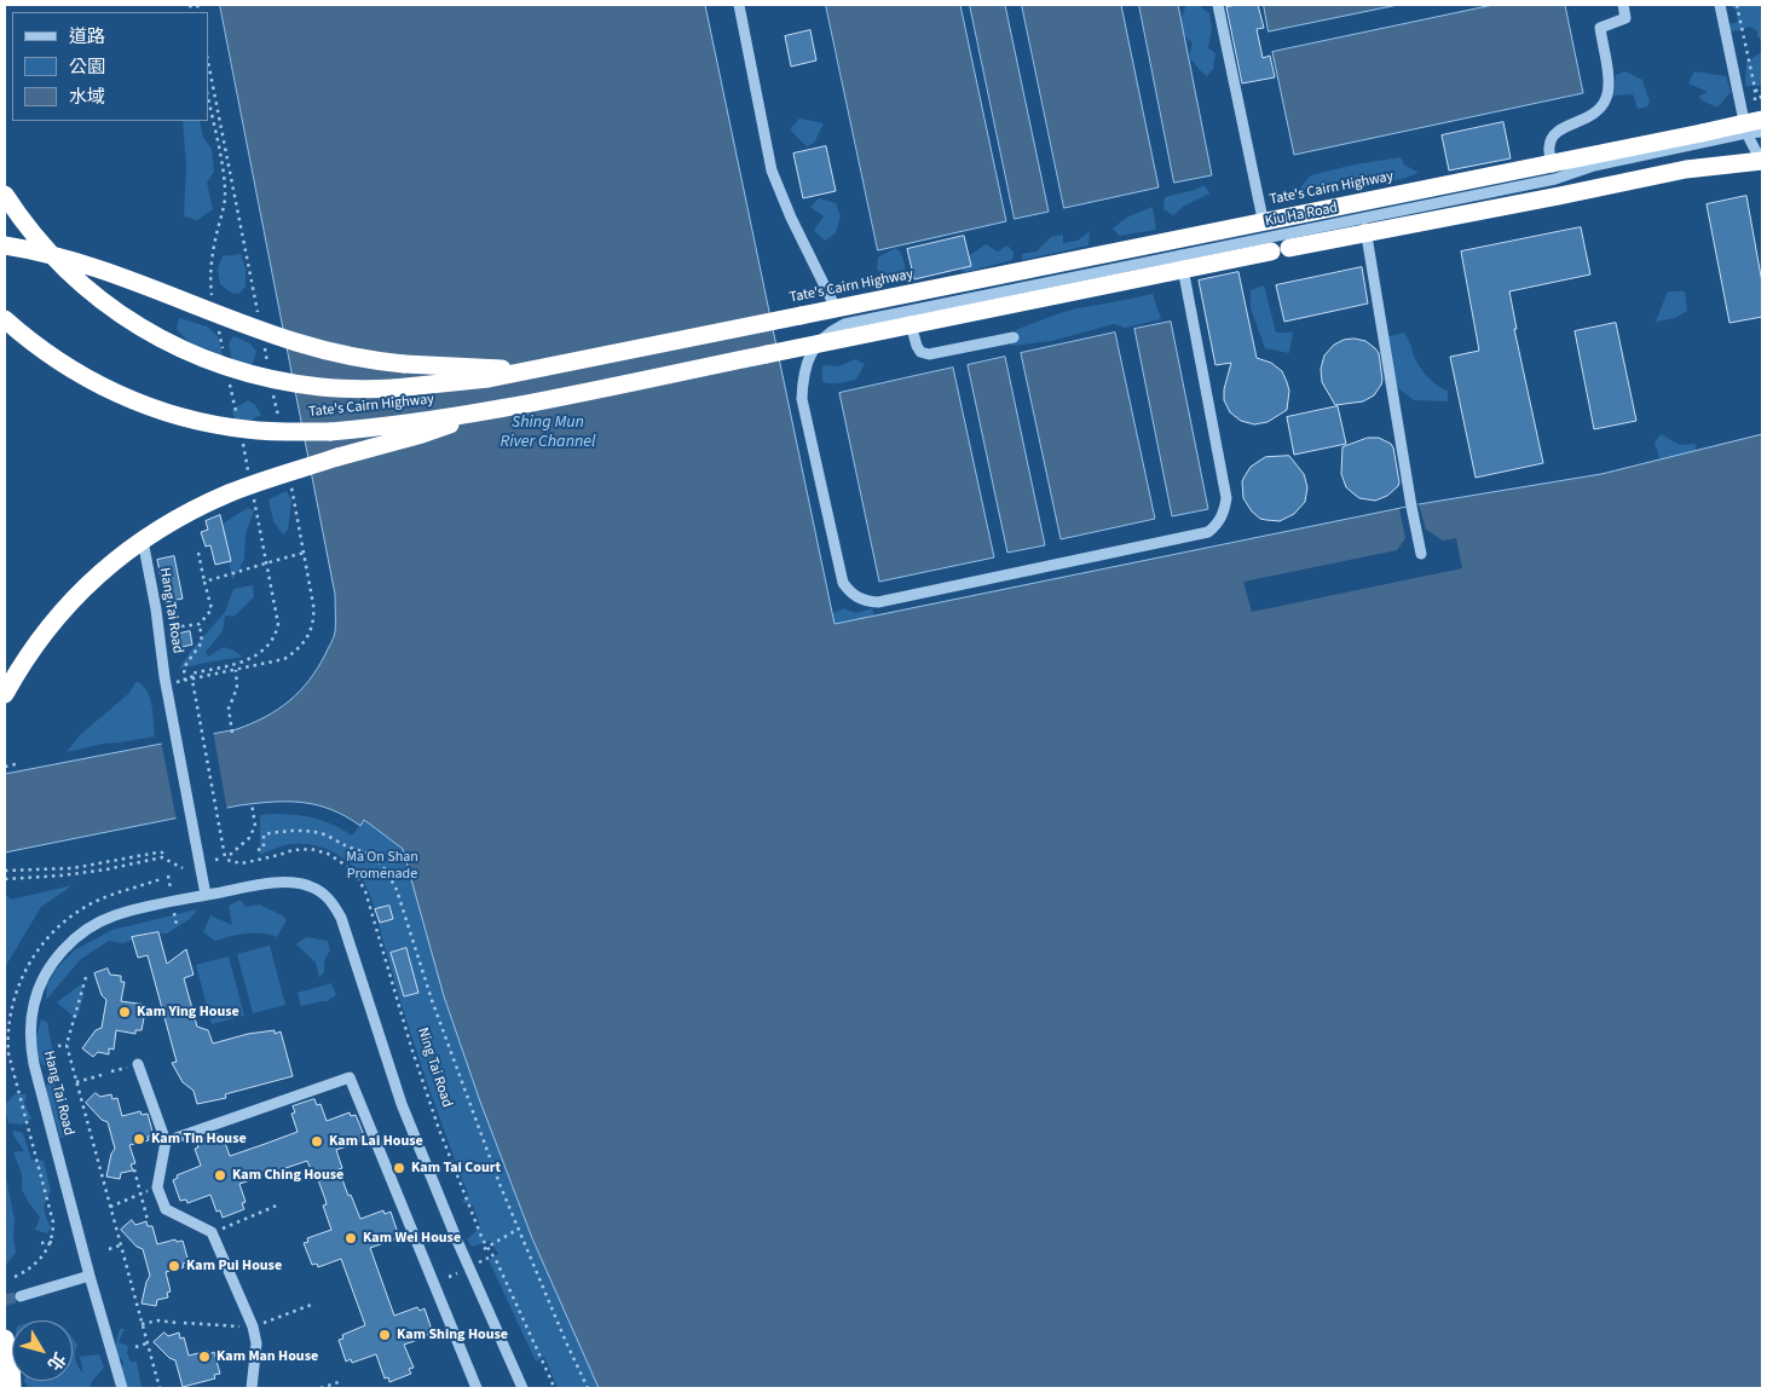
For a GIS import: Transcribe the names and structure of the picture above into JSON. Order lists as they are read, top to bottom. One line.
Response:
{"streets":{"highway":["Tate's Cairn Highway"],"street":["Kiu Ha Road","Hang Tai Road"],"path":["Ning Tai Road"]},"crossings":[["Hang Tai Road","Ning Tai Road"]],"water":["Shing Mun River Channel"],"parks":["Ma On Shan Promenade"],"places":["Kam Ying House","Kam Tin House","Kam Lai House","Kam Tai Court","Kam Ching House","Kam Wei House","Kam Pui House","Kam Shing House","Kam Man House"],"legend":["道路","公園","水域"],"north":"bottom right"}
